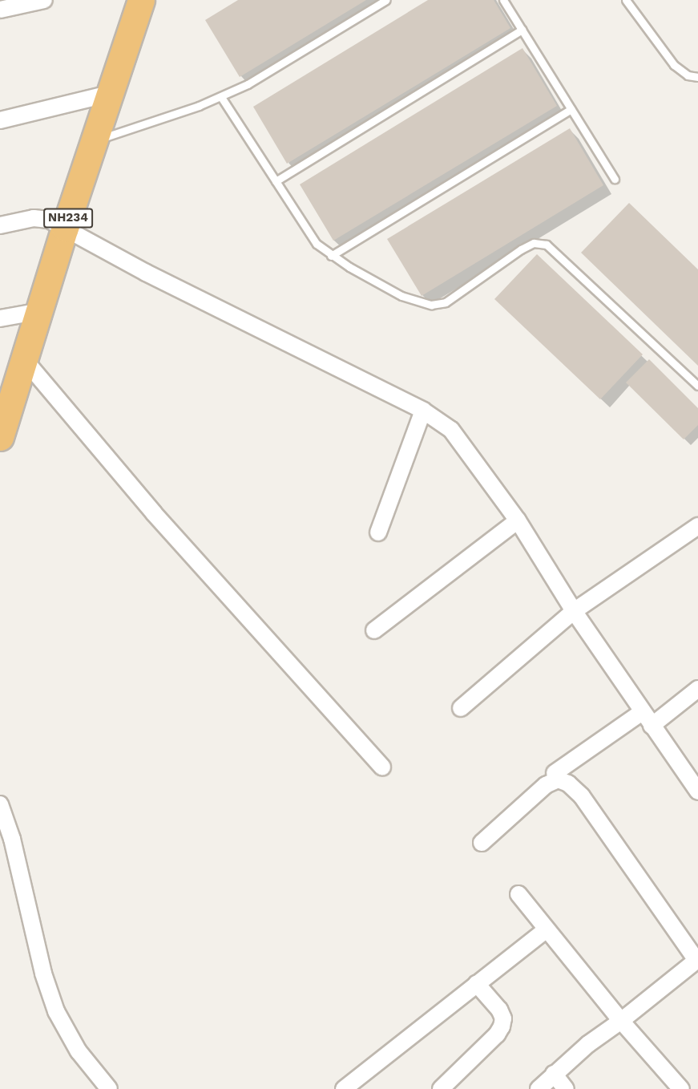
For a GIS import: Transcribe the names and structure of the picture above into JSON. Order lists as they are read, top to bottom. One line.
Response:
{"streets":{"highway":["NH234"]}}
